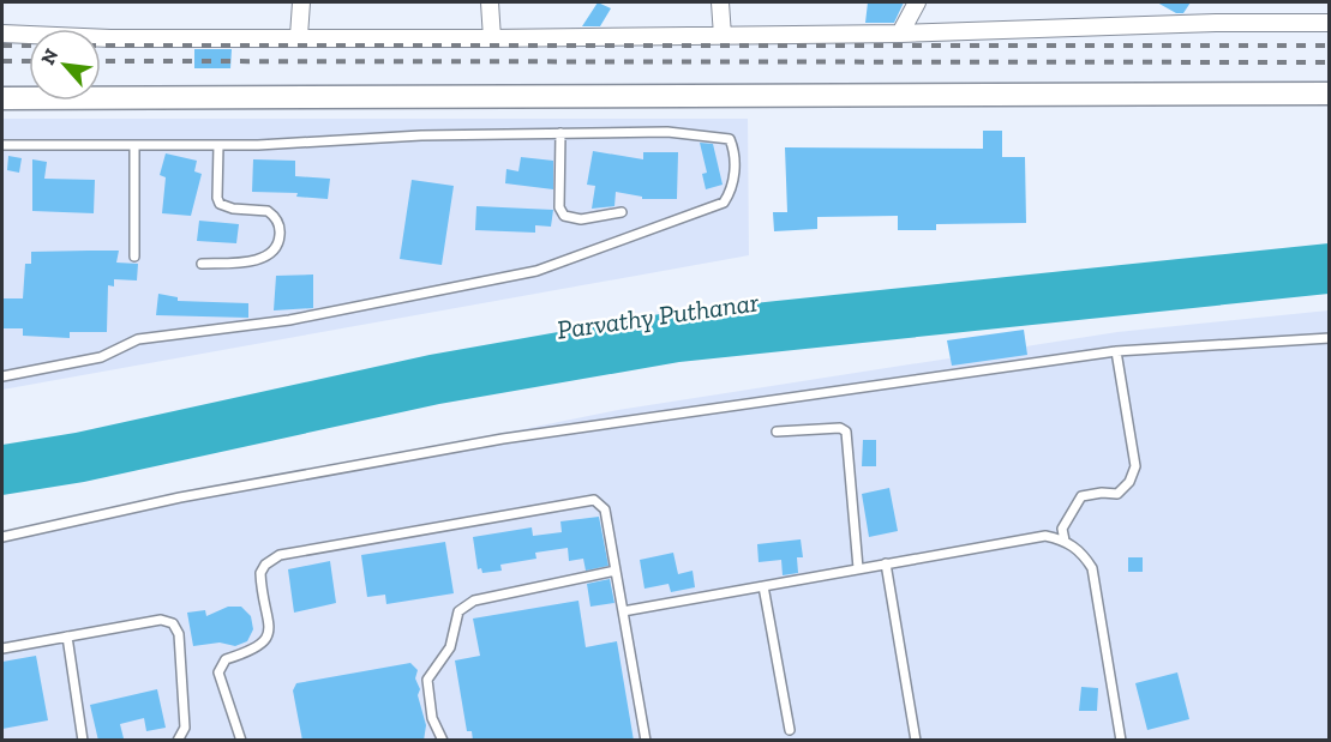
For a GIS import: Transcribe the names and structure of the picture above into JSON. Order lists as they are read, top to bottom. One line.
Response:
{"water":["Parvathy Puthanar"],"north":"top left"}
